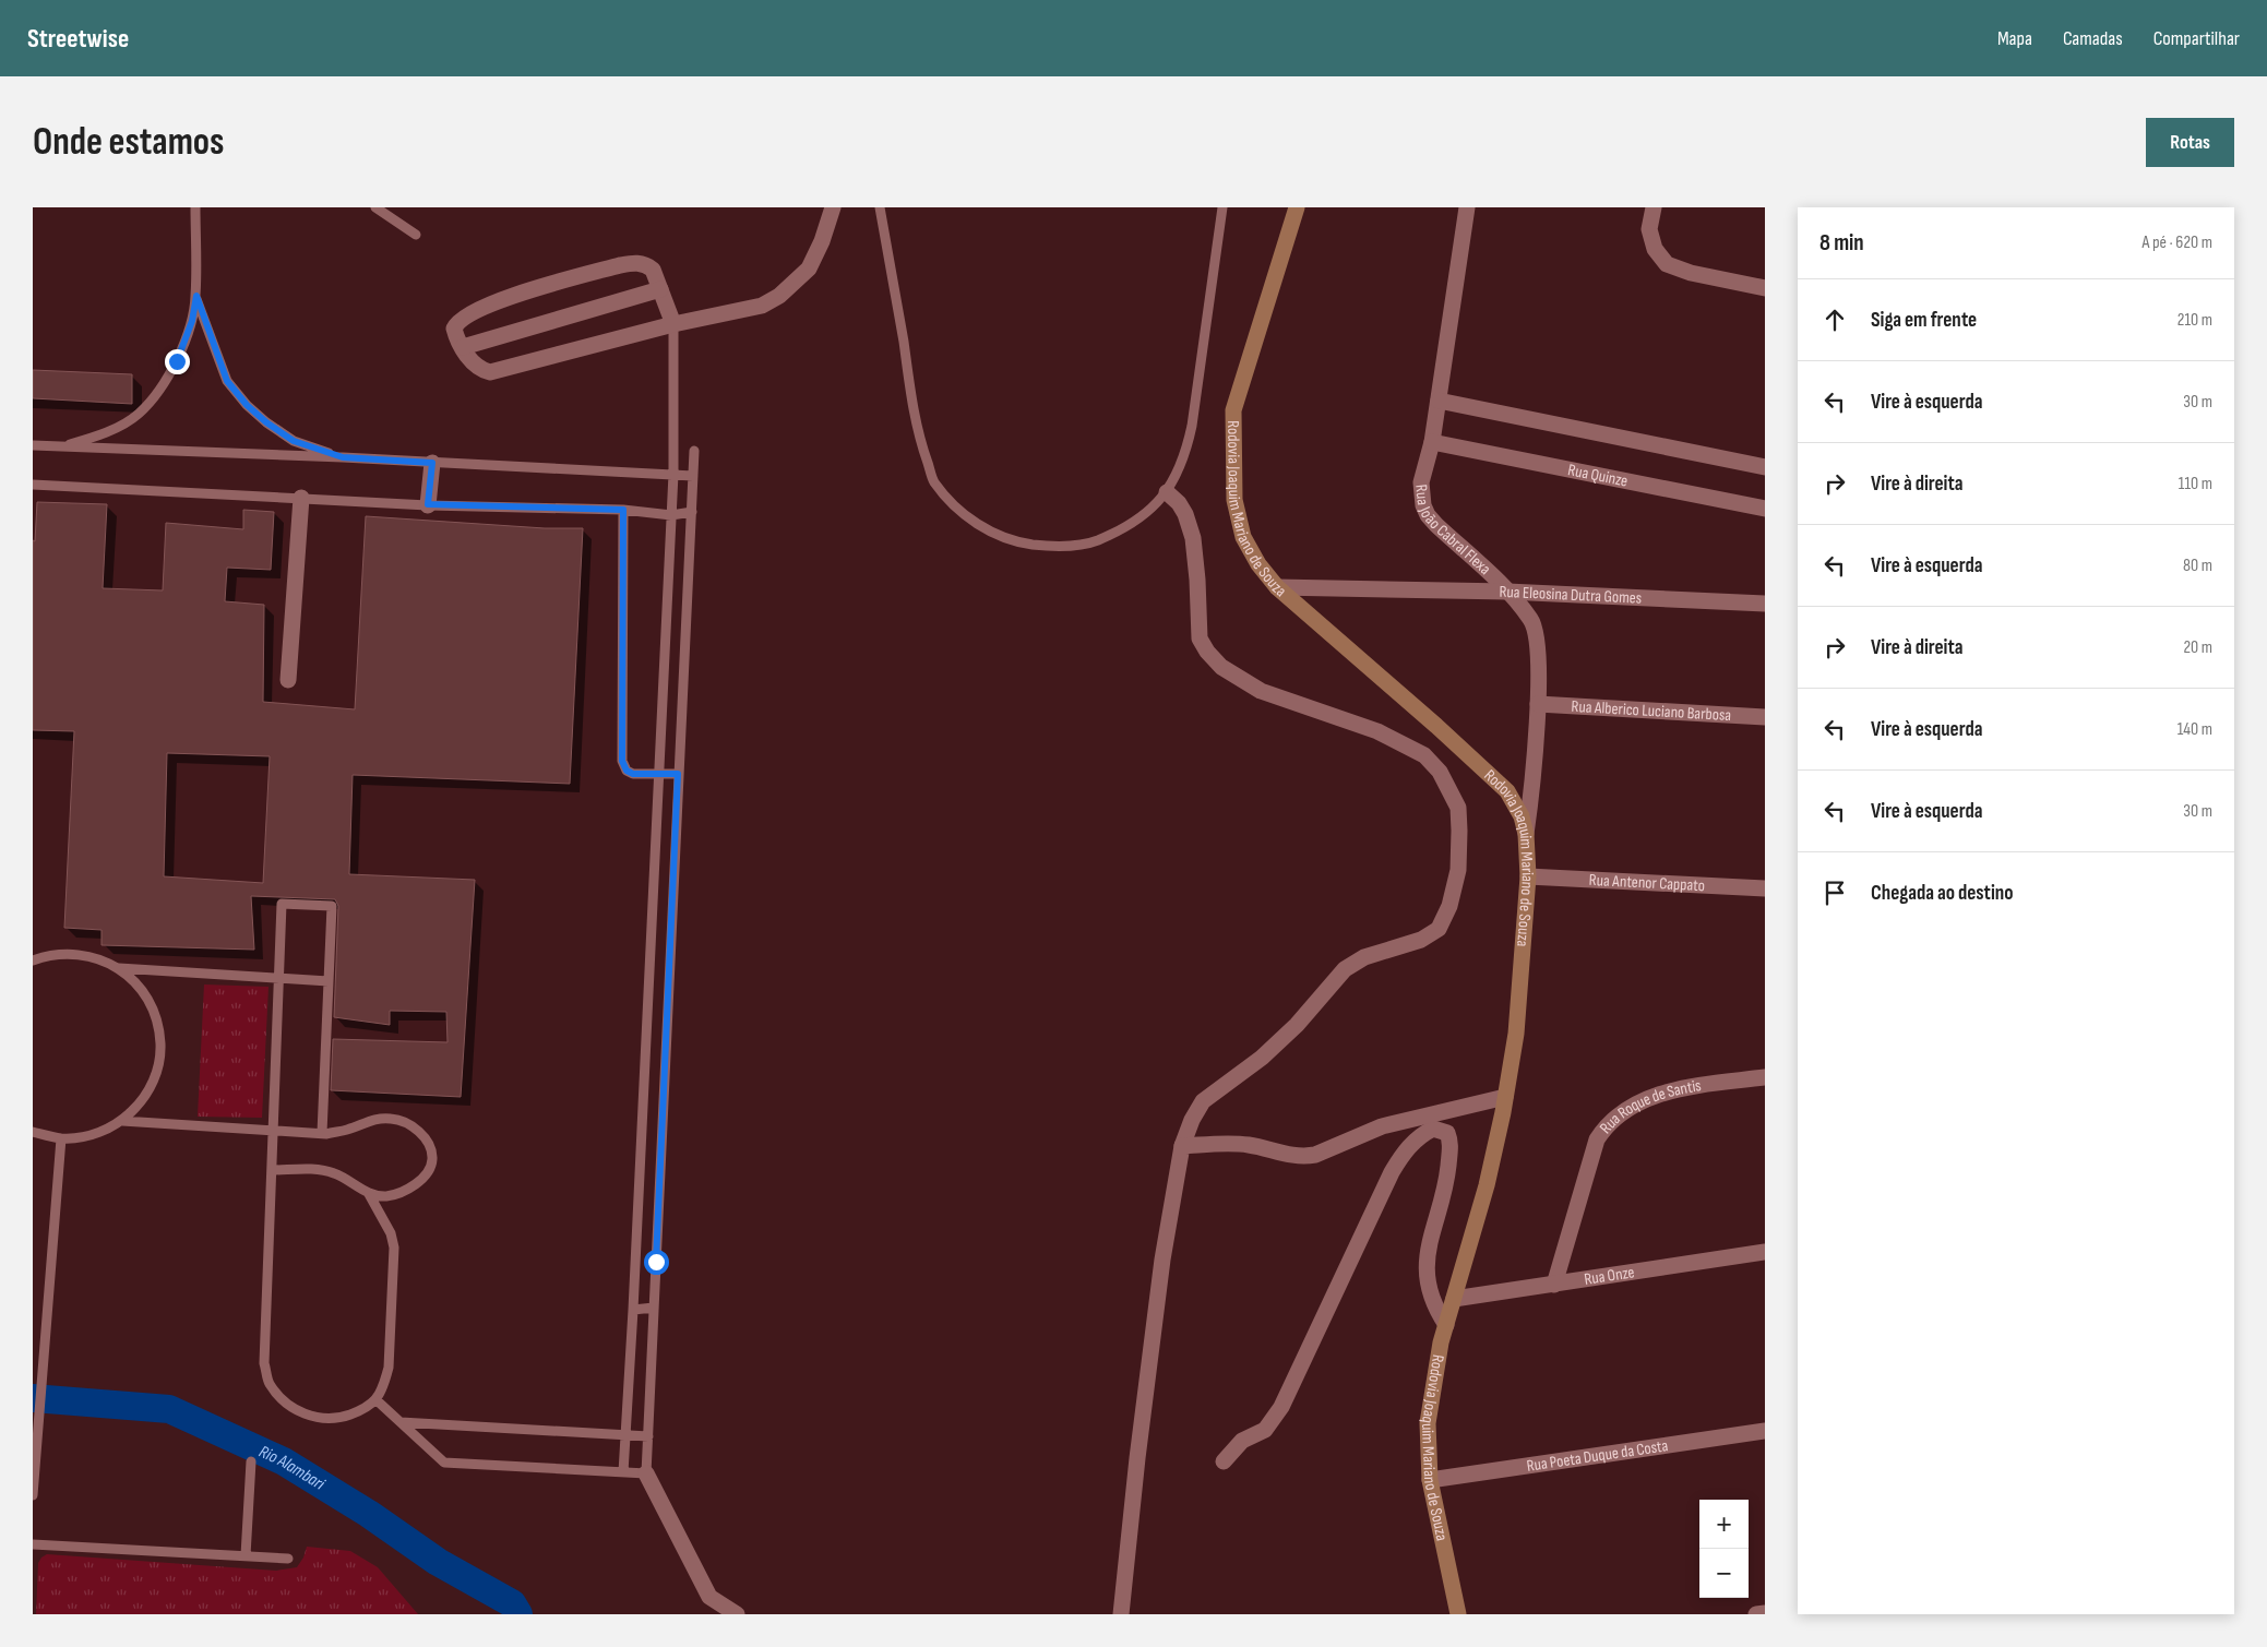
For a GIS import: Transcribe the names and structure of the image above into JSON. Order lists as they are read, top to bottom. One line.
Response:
{"streets":{"main road":["Rodovia Joaquim Mariano de Souza"],"street":["Rua Quinze","Rua João Cabral Flexa","Rua Eleosina Dutra Gomes","Rua Alberico Luciano Barbosa","Rua Antenor Cappato","Rua Roque de Santis","Rua Onze","Rua Poeta Duque da Costa"]},"crossings":[["Rua Quinze","Rua João Cabral Flexa"],["Rodovia Joaquim Mariano de Souza","Rua João Cabral Flexa"],["Rodovia Joaquim Mariano de Souza","Rua Eleosina Dutra Gomes"],["Rodovia Joaquim Mariano de Souza","Rua Antenor Cappato"],["Rodovia Joaquim Mariano de Souza","Rua Onze"],["Rodovia Joaquim Mariano de Souza","Rua Poeta Duque da Costa"],["Rua João Cabral Flexa","Rua Eleosina Dutra Gomes"],["Rua João Cabral Flexa","Rua Alberico Luciano Barbosa"],["Rua Roque de Santis","Rua Onze"]],"water":["Rio Alambari"],"page":{"header":"Streetwise","nav":["Mapa","Camadas","Compartilhar"],"buttons":"Rotas","title":"Onde estamos","heading":["8 min","A pé · 620 m"],"list":[["Siga em frente","210 m"],["Vire à esquerda","30 m"],["Vire à direita","110 m"],["Vire à esquerda","80 m"],["Vire à direita","20 m"],["Vire à esquerda","140 m"],["Vire à esquerda","30 m"],"Chegada ao destino"],"map_buttons":["+","−"]}}
